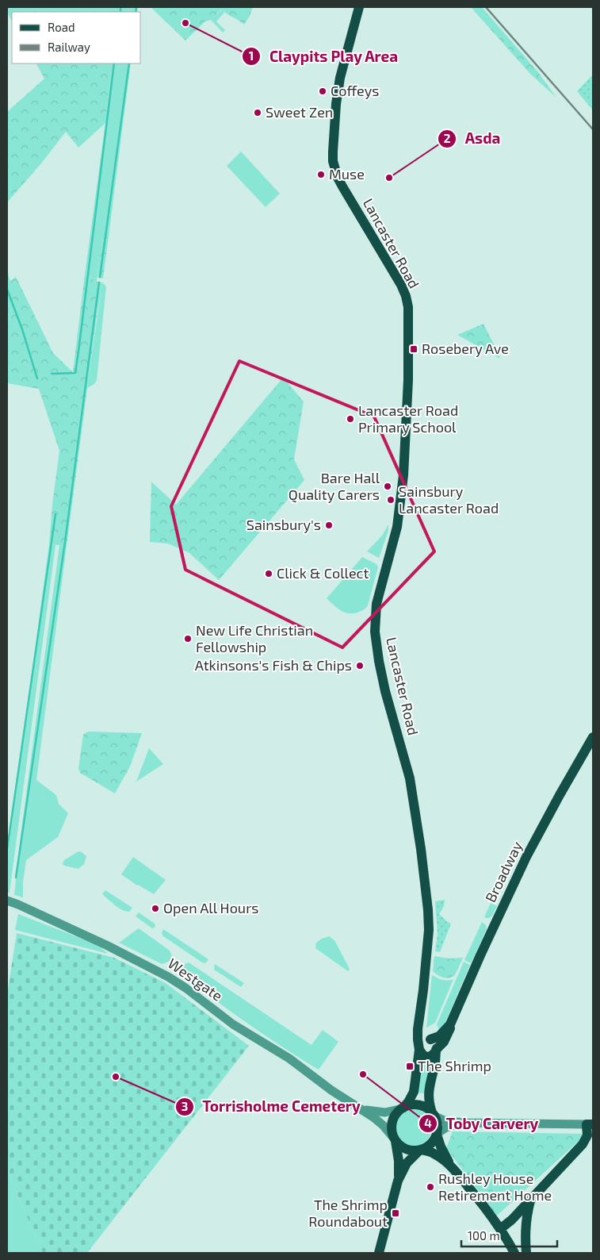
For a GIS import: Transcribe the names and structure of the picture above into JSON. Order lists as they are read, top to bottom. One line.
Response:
{"streets":{"main road":["Lancaster Road","Broadway"],"street":["Westgate"]},"crossings":[["Lancaster Road","Broadway"],["Lancaster Road","Westgate"]],"places":{"other":["Claypits Play Area","Coffeys","Sweet Zen","Muse","Asda","Lancaster Road Primary School","Bare Hall Quality Carers","Sainsbury Lancaster Road","Sainsbury's","Click & Collect","New Life Christian Fellowship","Atkinsons's Fish & Chips","Open All Hours","Toby Carvery","Torrisholme Cemetery","Rushley House Retirement Home"],"transit":["Rosebery Ave","The Shrimp","The Shrimp Roundabout"]},"legend":["Road","Railway"],"scale_bar":"100 m"}
